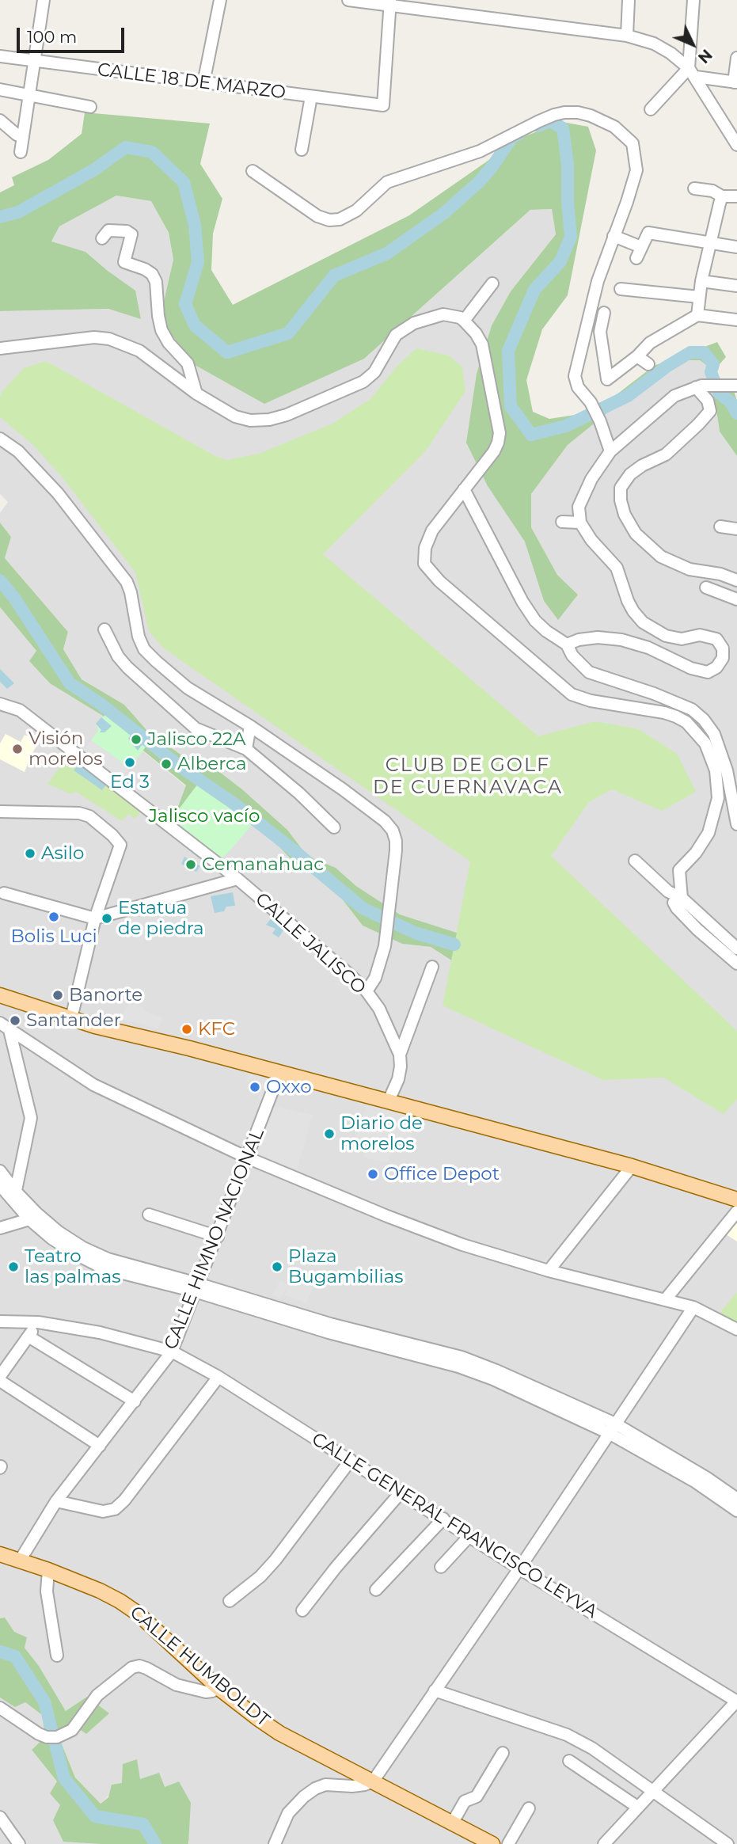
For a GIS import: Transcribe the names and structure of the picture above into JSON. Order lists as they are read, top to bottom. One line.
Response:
{"streets":{"main road":["CALLE HUMBOLDT"],"street":["CALLE 18 DE MARZO","CALLE JALISCO","CALLE HIMNO NACIONAL","CALLE GENERAL FRANCISCO LEYVA"]},"crossings":[["CALLE HIMNO NACIONAL","CALLE GENERAL FRANCISCO LEYVA"],["CALLE HIMNO NACIONAL","CALLE HUMBOLDT"]],"districts":["CLUB DE GOLF DE CUERNAVACA"],"parks":["Jalisco vacío"],"places":["Jalisco 22A","Visión morelos","Ed 3","Alberca","Asilo","Cemanahuac","Bolis Luci","Estatua de piedra","Banorte","Santander","KFC","Oxxo","Diario de morelos","Office Depot","Teatro las palmas","Plaza Bugambilias"],"scale_bar":"100 m","north":"bottom right"}
